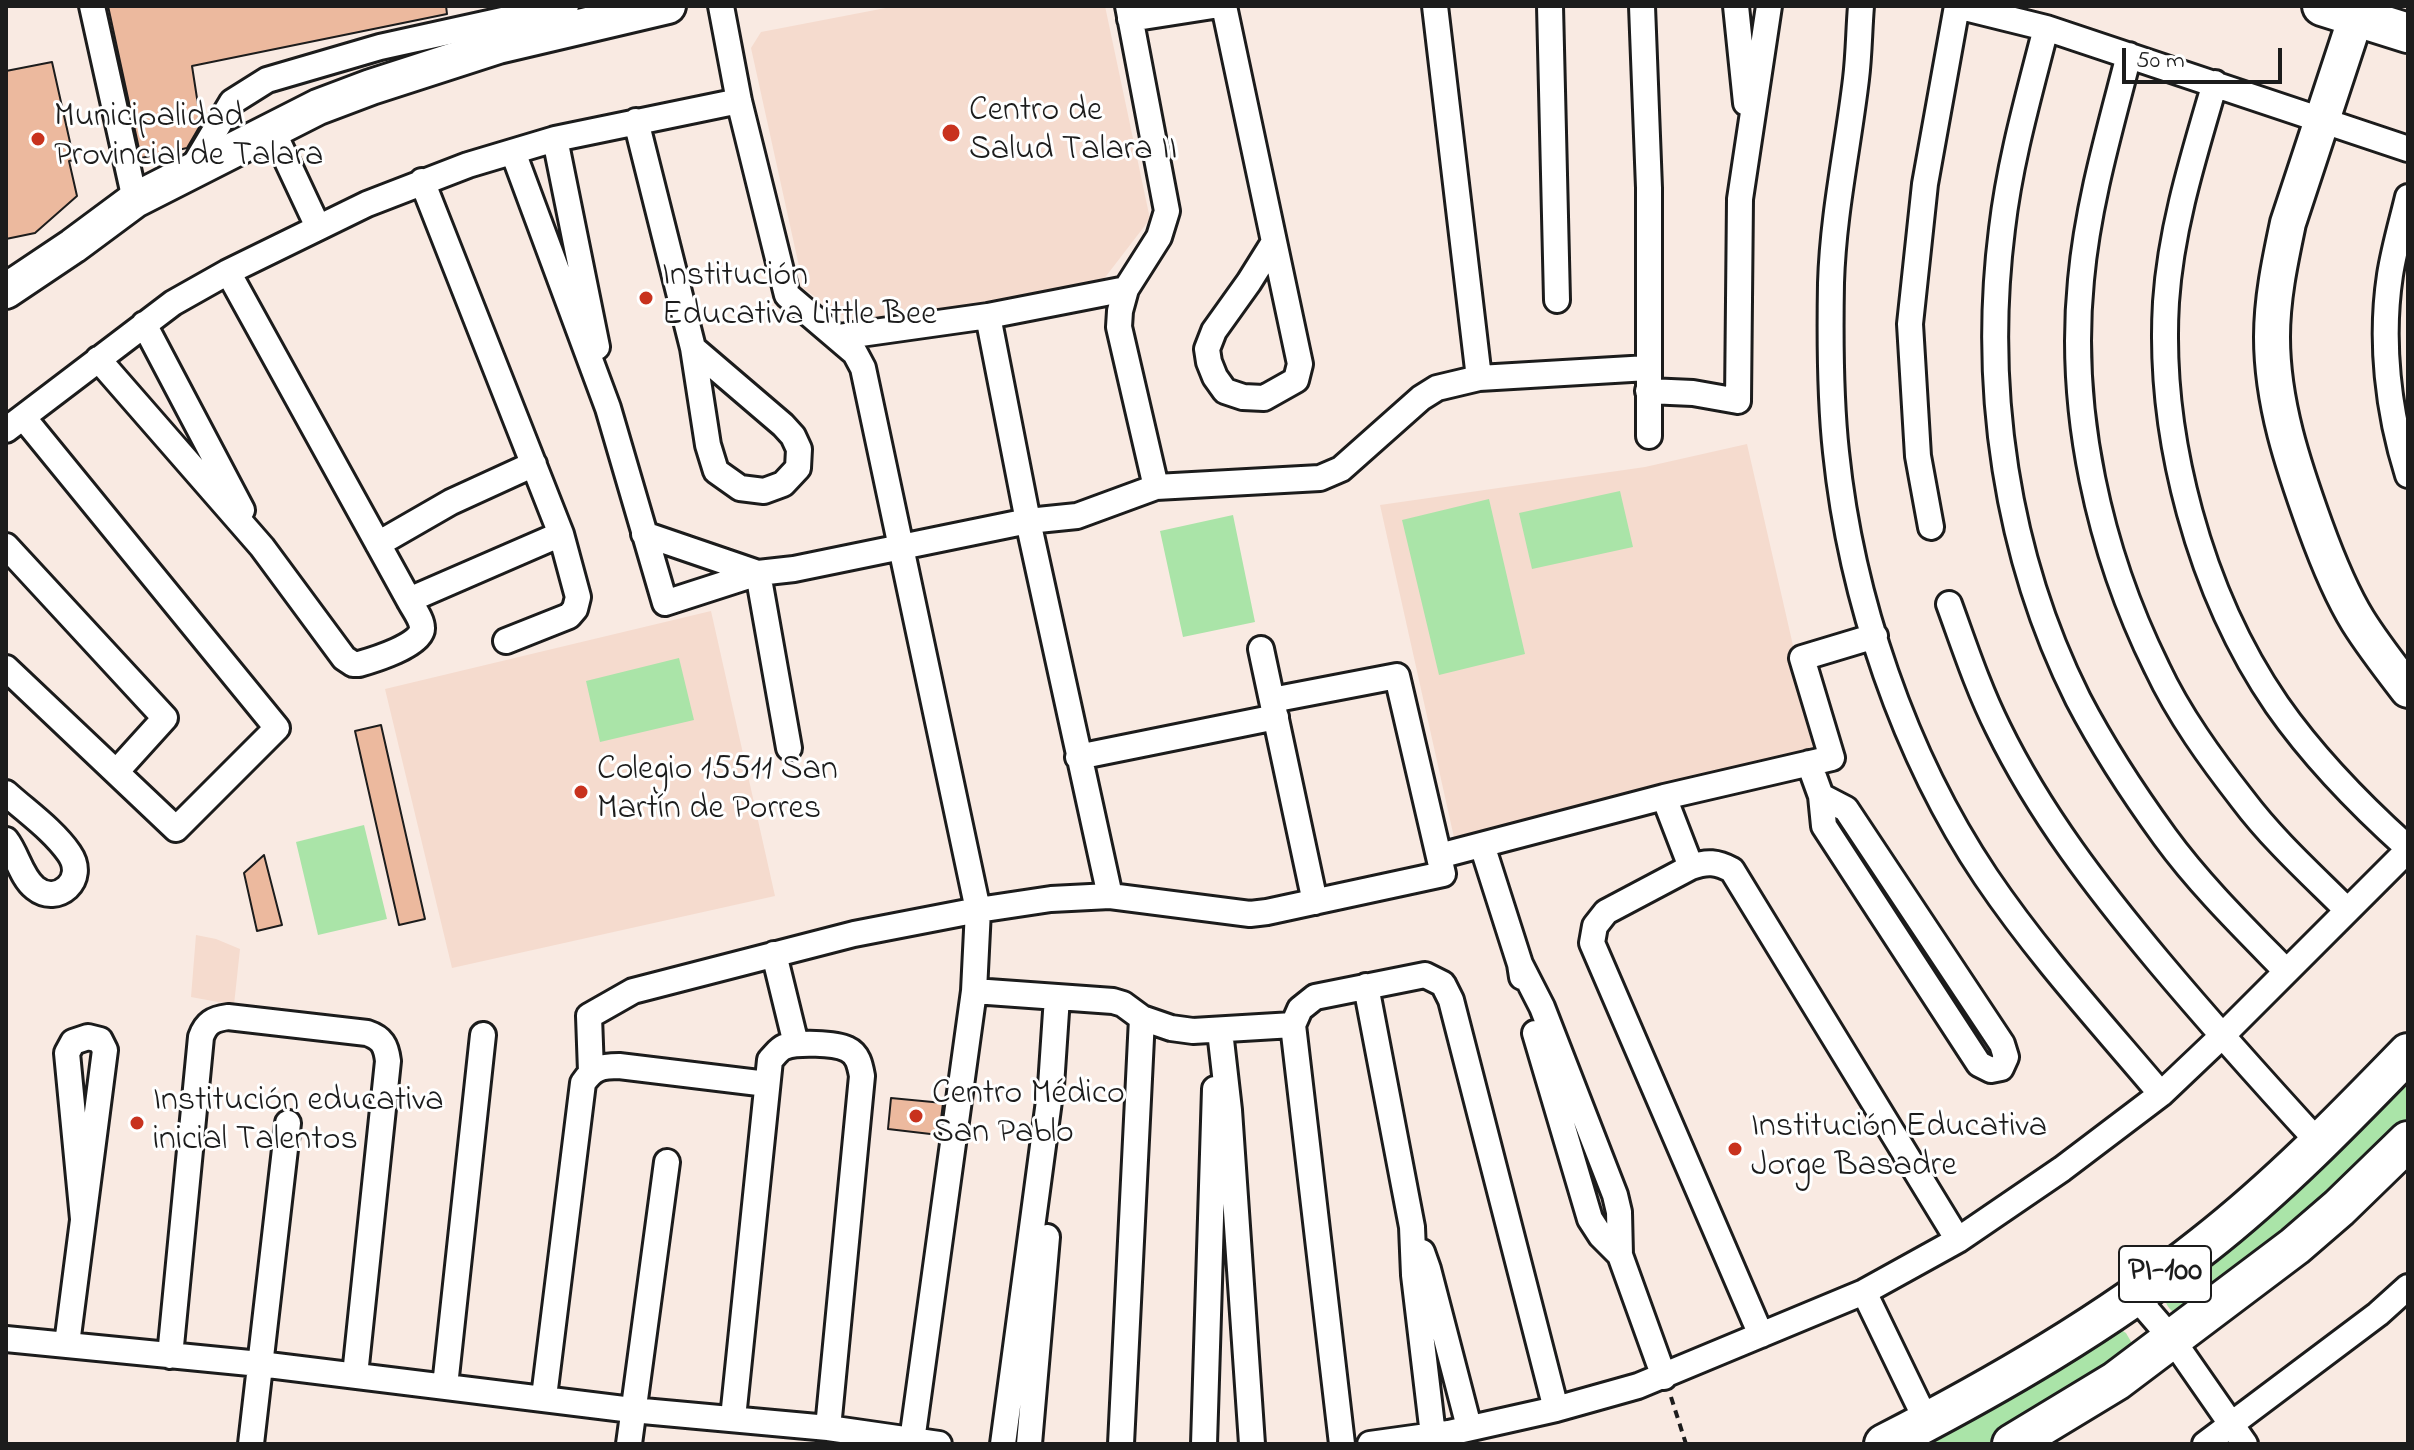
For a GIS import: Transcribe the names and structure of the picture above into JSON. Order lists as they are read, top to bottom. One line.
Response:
{"streets":{"main road":["PI-100"]},"places":["Centro de Salud Talara II","Municipalidad Provincial de Talara","Institución Educativa Little Bee","Colegio 15511 San Martín de Porres","Centro Médico San Pablo","Institución educativa inicial Talentos","Institución Educativa Jorge Basadre"],"scale_bar":"50 m"}
